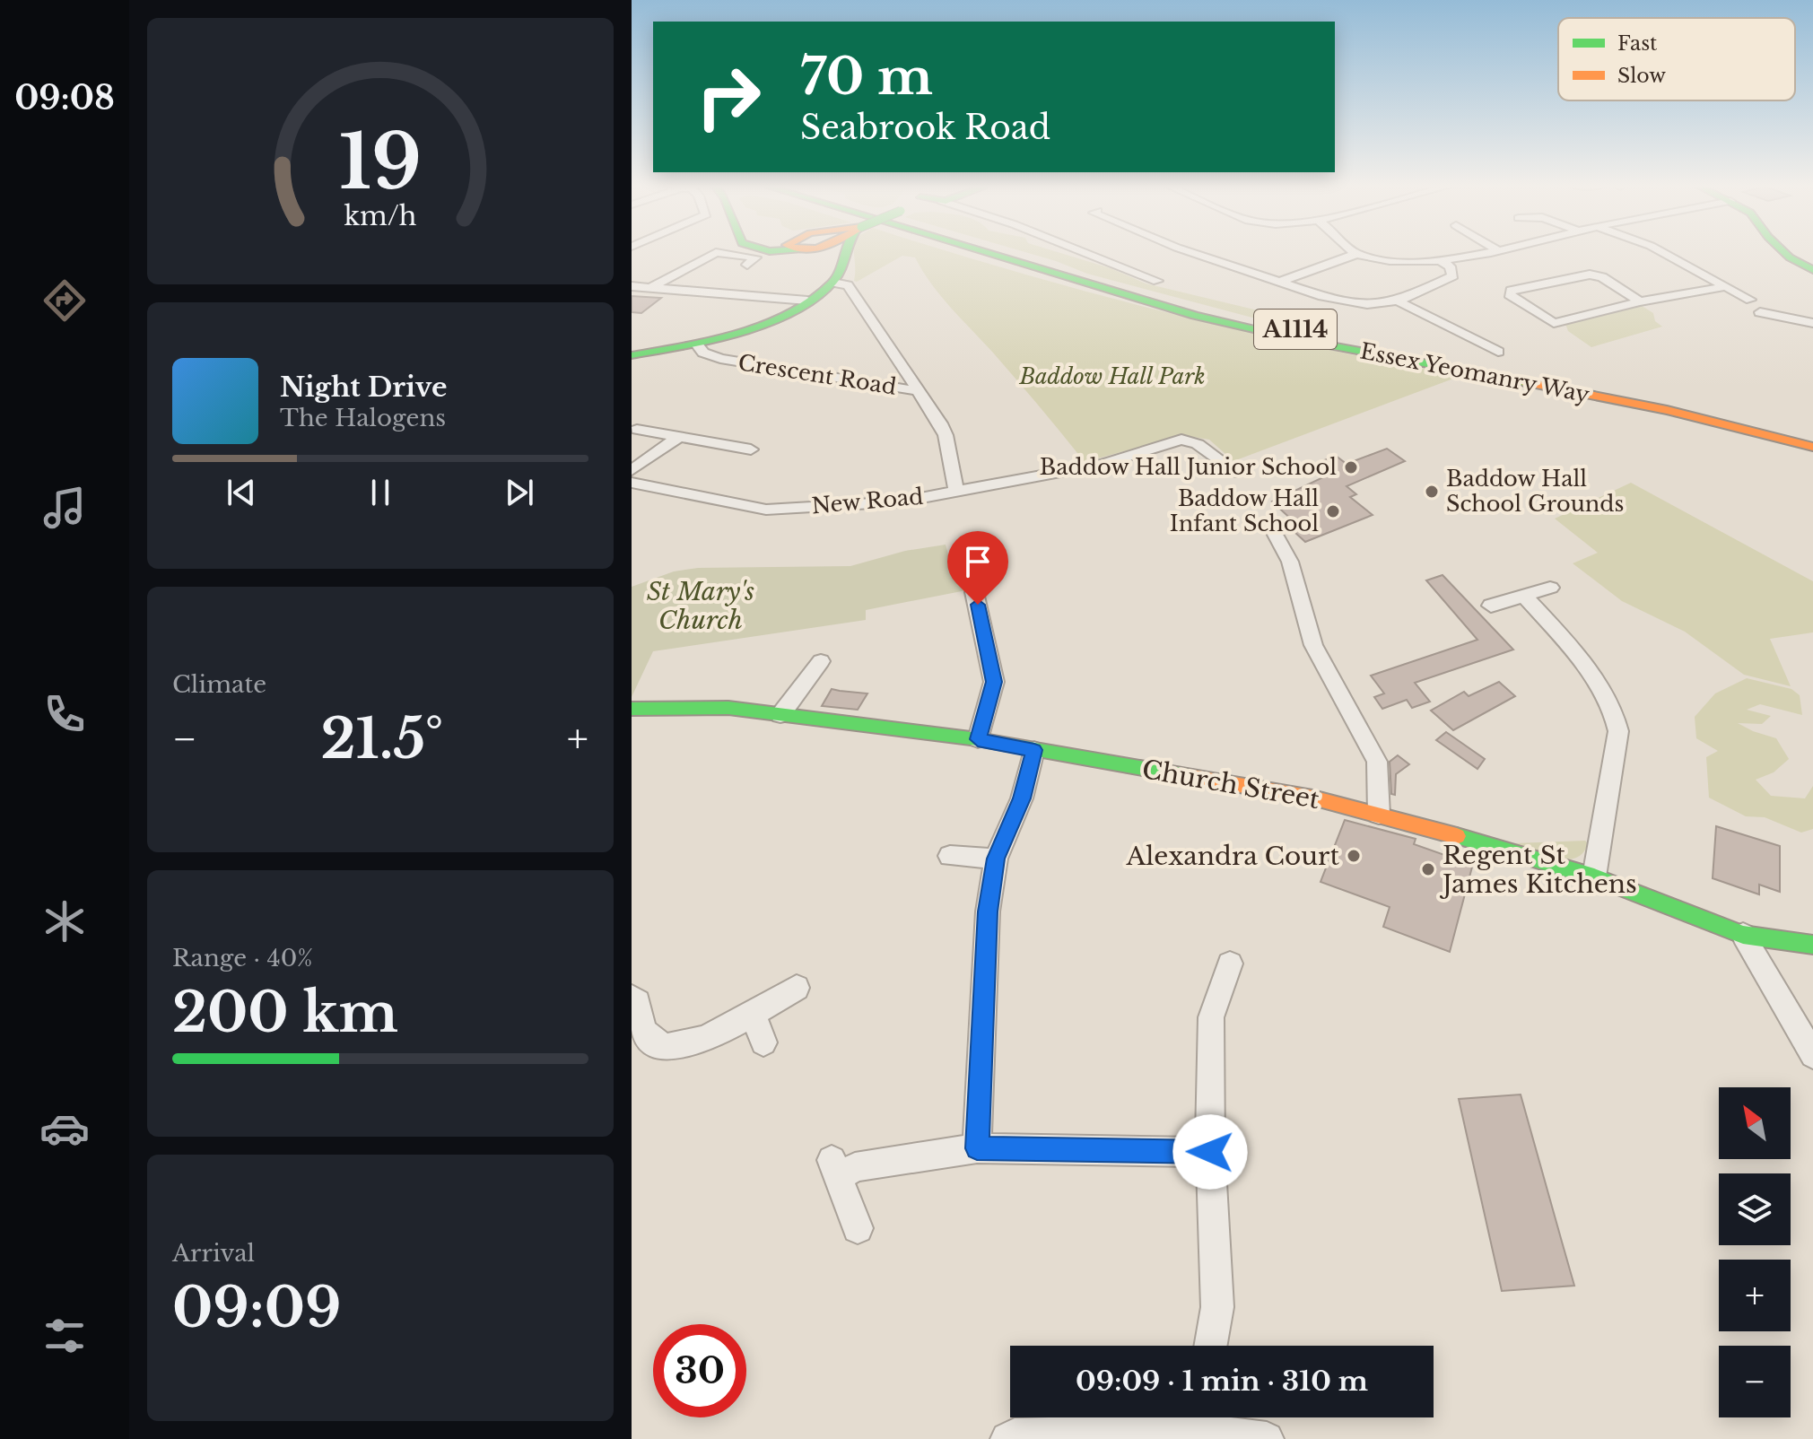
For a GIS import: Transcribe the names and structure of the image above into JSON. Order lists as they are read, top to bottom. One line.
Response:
{"streets":{"main road":["A1114","Essex Yeomanry Way","Church Street"],"street":["Crescent Road","New Road"]},"crossings":[["Crescent Road","New Road"]],"parks":["Baddow Hall Park","St Mary's Church"],"places":["Baddow Hall Junior School","Baddow Hall School Grounds","Baddow Hall Infant School","Alexandra Court","Regent St James Kitchens"],"legend":["Fast","Slow"],"north":"top left","page":{"tabs":"09:08","turn":["70 m","Seabrook Road"],"song":["Night Drive","The Halogens"],"tile":["Climate",["Range · 40%","200 km"],["Arrival","09:09"]],"heat":["−","21.5°","+"],"map_buttons":["+","−"],"limit":"30","trip":"09:09 · 1 min · 310 m","gauge":["19","km/h"]}}
